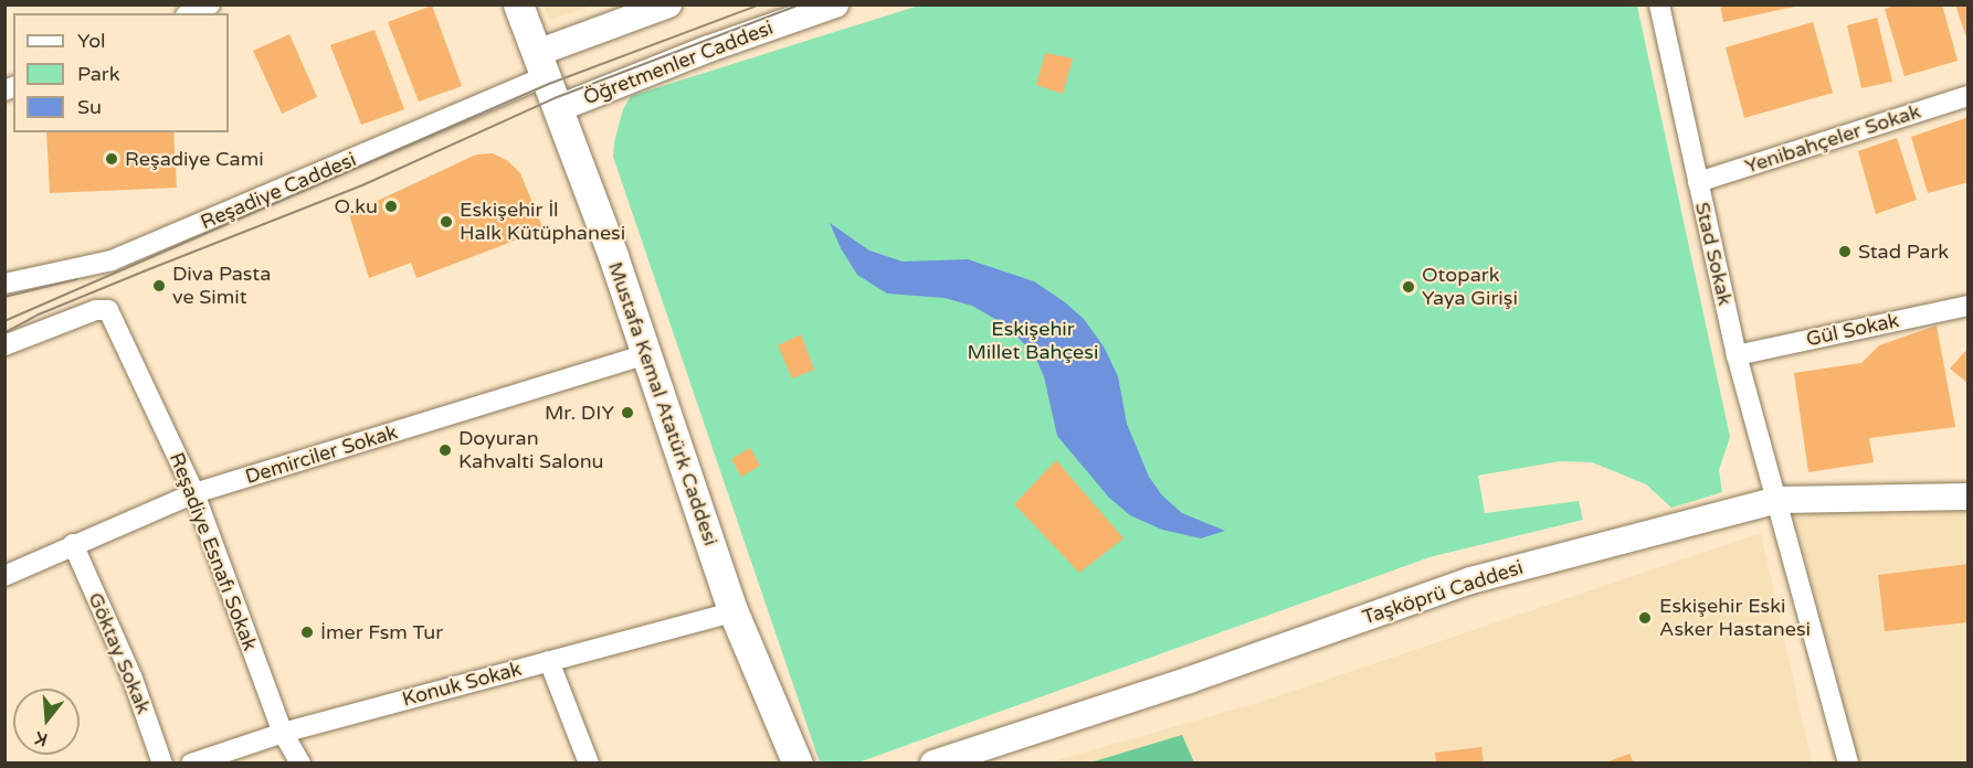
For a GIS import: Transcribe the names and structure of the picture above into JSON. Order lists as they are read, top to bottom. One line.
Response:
{"streets":{"main road":["Öğretmenler Caddesi","Mustafa Kemal Atatürk Caddesi","Taşköprü Caddesi"],"street":["Yenibahçeler Sokak","Reşadiye Caddesi","Stad Sokak","Gül Sokak","Demirciler Sokak","Reşadiye Esnafı Sokak","Göktay Sokak","Konuk Sokak"]},"crossings":[["Öğretmenler Caddesi","Mustafa Kemal Atatürk Caddesi"],["Yenibahçeler Sokak","Stad Sokak"],["Reşadiye Caddesi","Mustafa Kemal Atatürk Caddesi"],["Stad Sokak","Gül Sokak"],["Stad Sokak","Taşköprü Caddesi"],["Mustafa Kemal Atatürk Caddesi","Demirciler Sokak"],["Mustafa Kemal Atatürk Caddesi","Konuk Sokak"],["Demirciler Sokak","Reşadiye Esnafı Sokak"],["Demirciler Sokak","Göktay Sokak"],["Reşadiye Esnafı Sokak","Konuk Sokak"]],"parks":["Eskişehir Millet Bahçesi"],"places":["Reşadiye Cami","O.ku","Eskişehir İl Halk Kütüphanesi","Stad Park","Diva Pasta ve Simit","Otopark Yaya Girişi","Mr. DIY","Doyuran Kahvalti Salonu","Eskişehir Eski Asker Hastanesi","İmer Fsm Tur"],"legend":["Yol","Park","Su"],"north":"bottom"}
